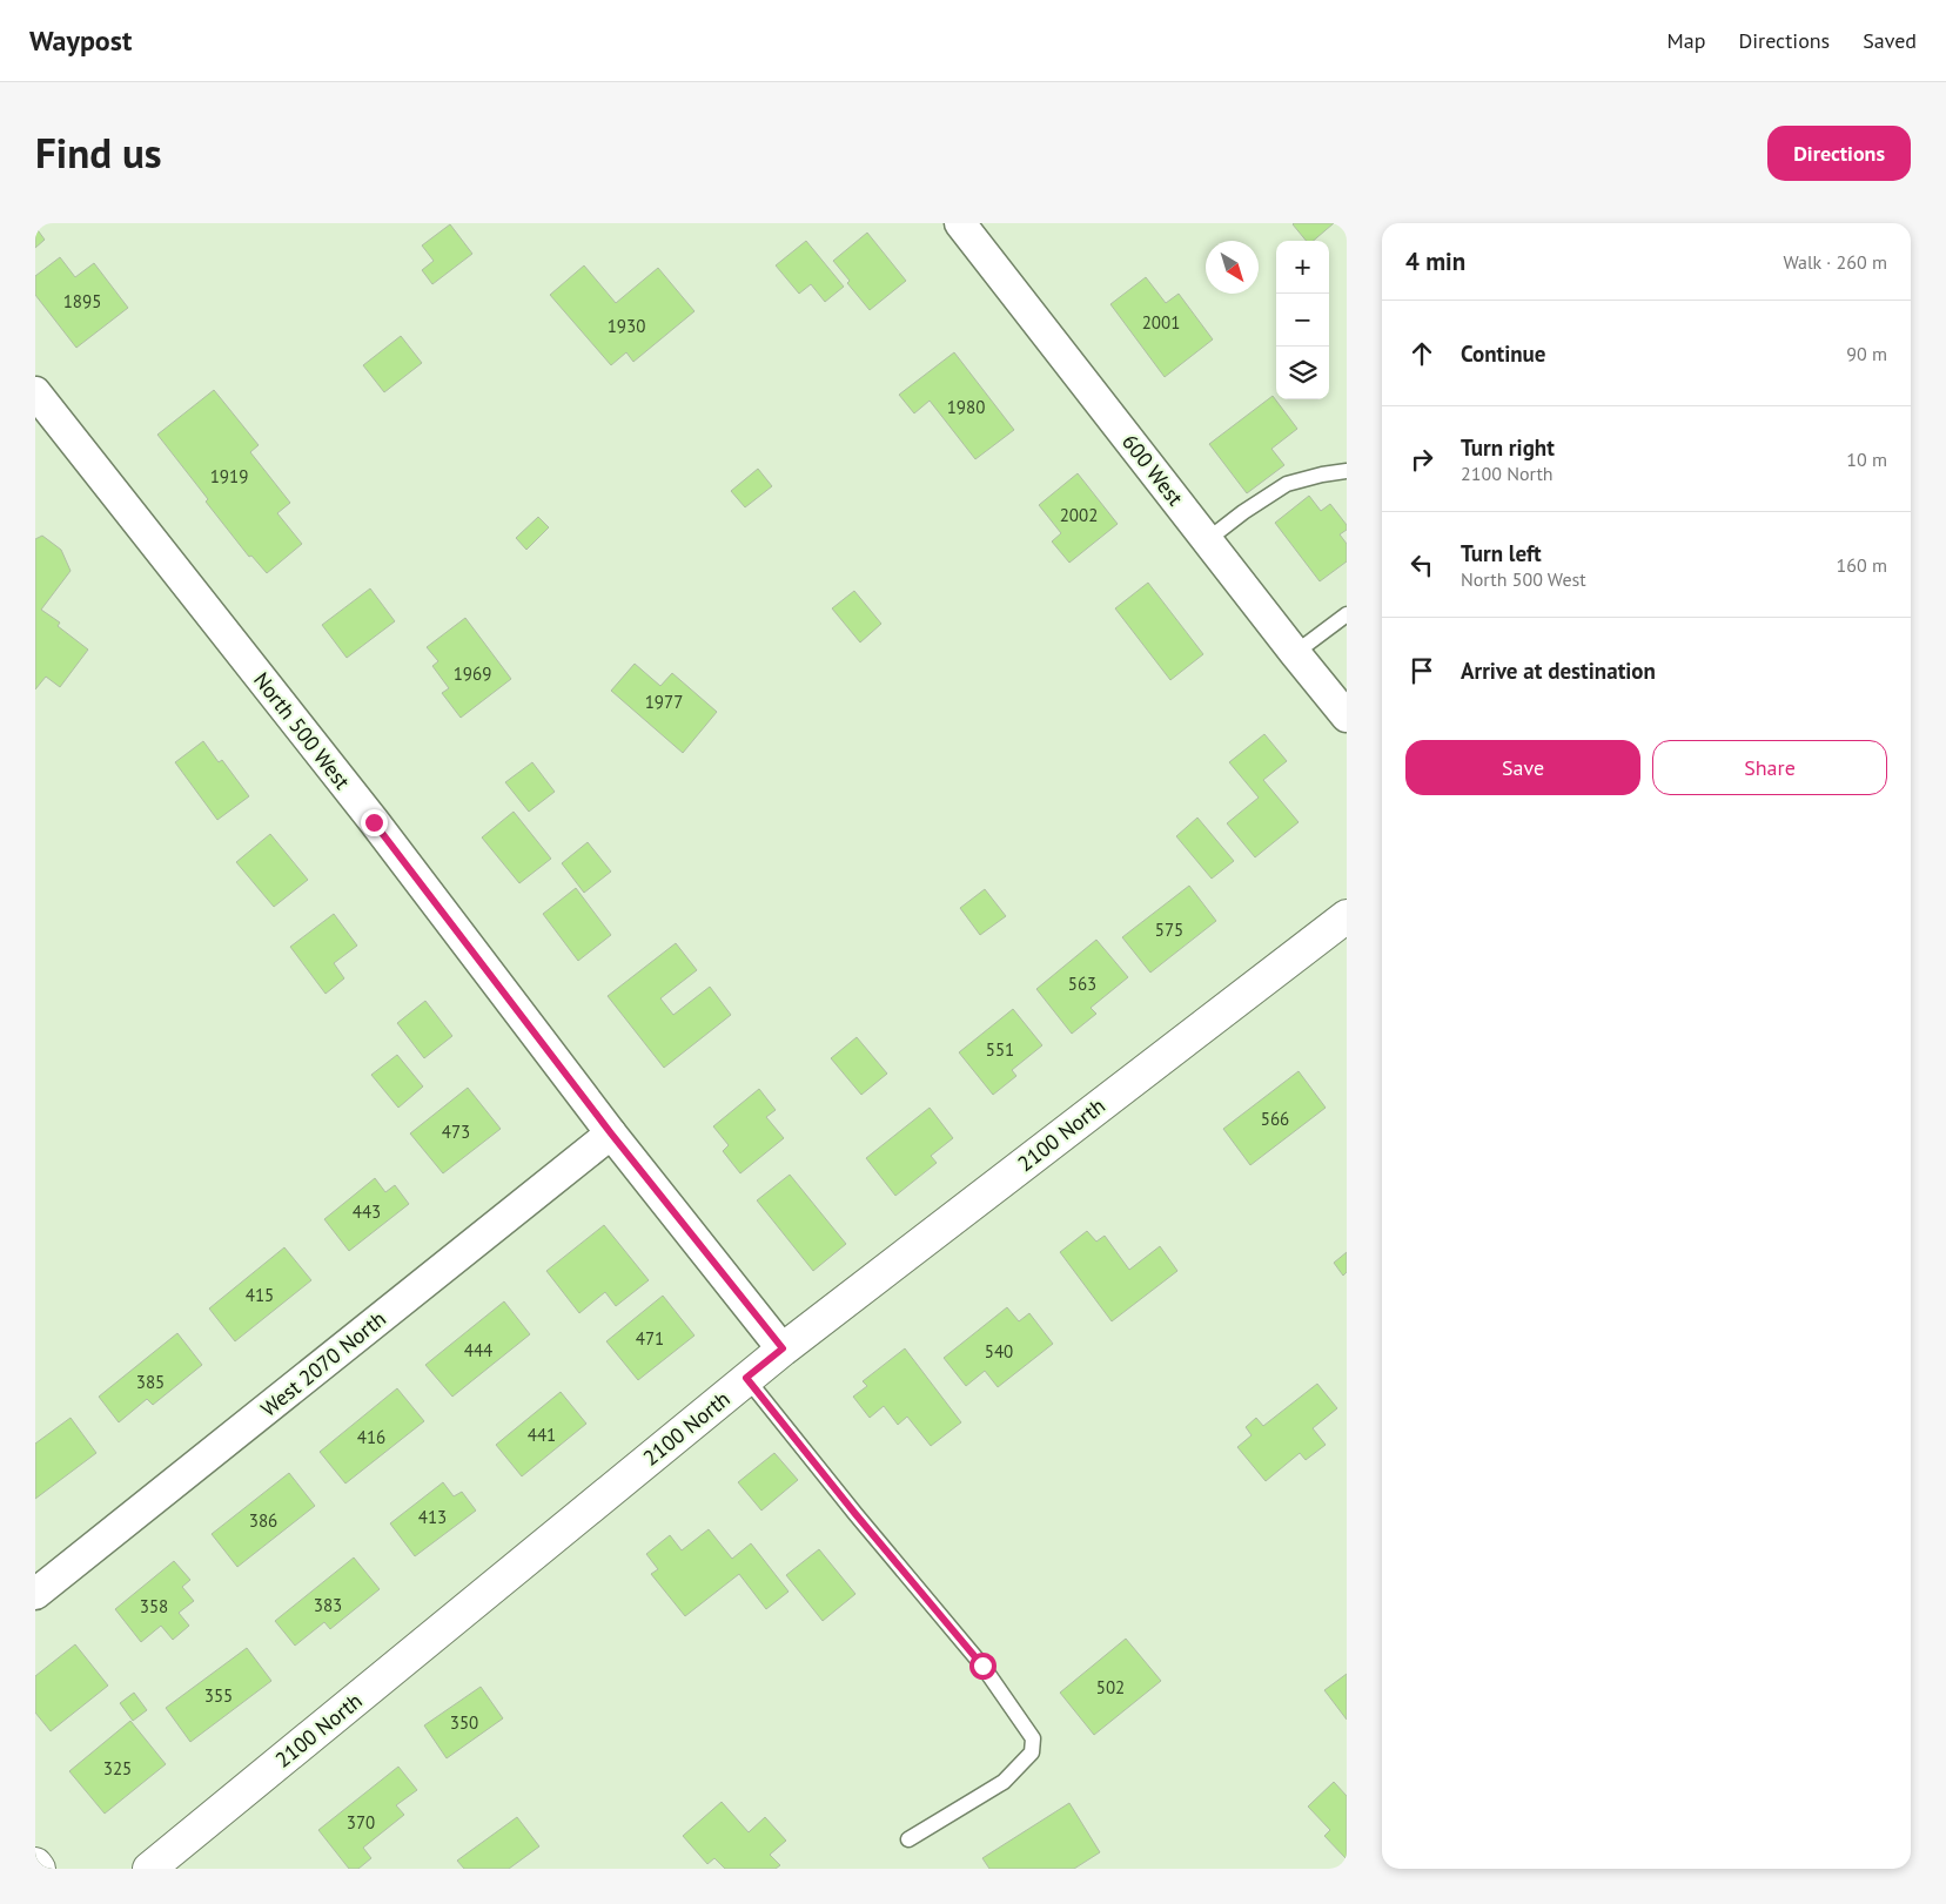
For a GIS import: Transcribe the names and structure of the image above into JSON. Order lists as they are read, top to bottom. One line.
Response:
{"streets":{"street":["600 West","North 500 West","2100 North","West 2070 North"]},"crossings":[["North 500 West","2100 North"],["North 500 West","West 2070 North"]],"house_numbers":["1895","2001","1930","1980","1919","2002","1969","1977","575","563","551","566","473","443","415","471","444","540","385","441","416","413","386","383","358","502","355","350","325","370"],"north":"bottom right","page":{"header":"Waypost","nav":["Map","Directions","Saved"],"title":"Find us","buttons":["Directions",["Save","Share"]],"heading":["4 min","Walk · 260 m"],"map_buttons":["+","−"],"list":[["Continue","90 m"],["Turn right","2100 North","10 m"],["Turn left","North 500 West","160 m"],"Arrive at destination"]}}
